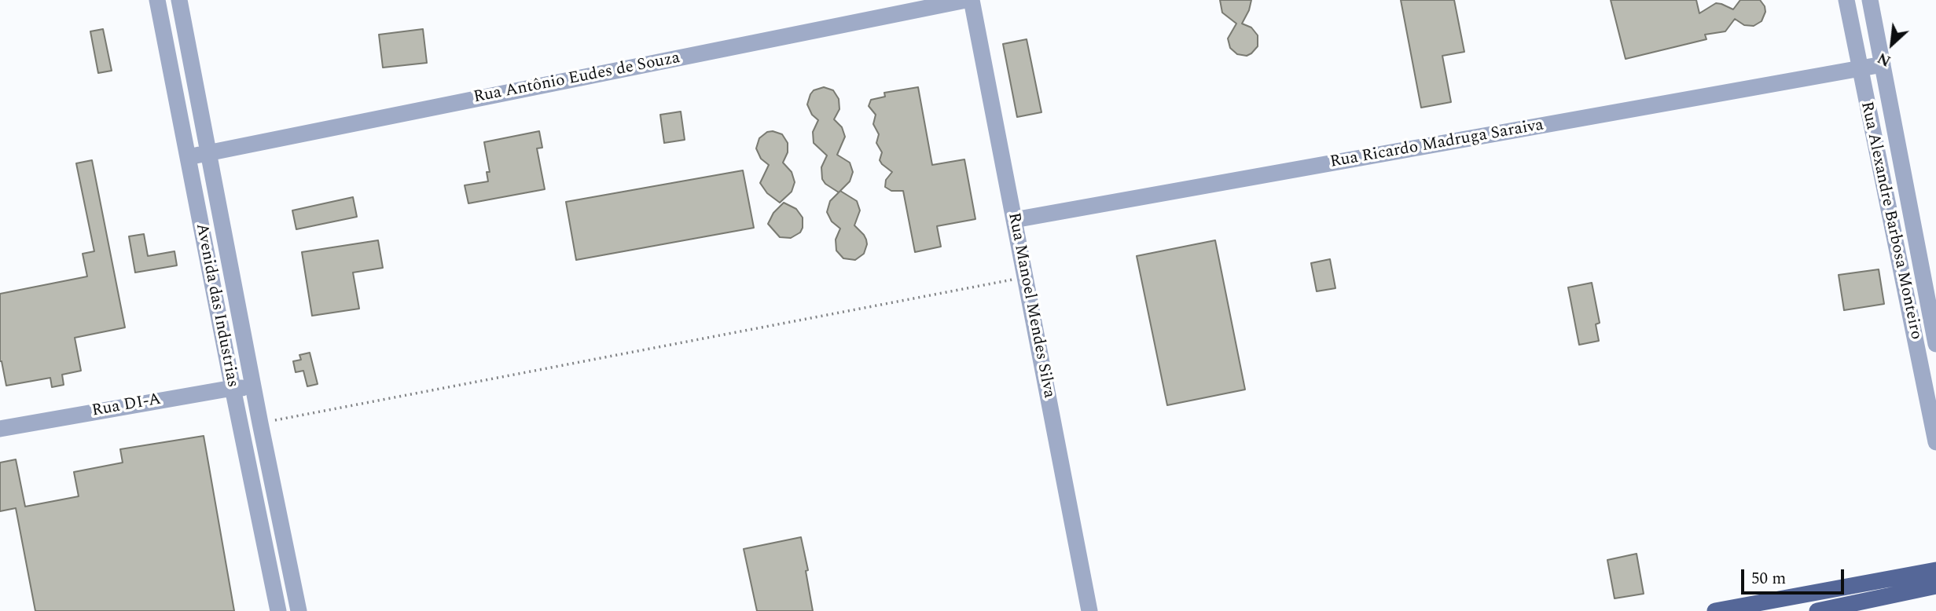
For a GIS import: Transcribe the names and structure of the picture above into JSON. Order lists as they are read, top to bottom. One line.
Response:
{"streets":{"street":["Rua Antônio Eudes de Souza","Rua Ricardo Madruga Saraiva","Rua Alexandre Barbosa Monteiro","Avenida das Industrias","Rua Manoel Mendes Silva","Rua DI-A"]},"crossings":[["Rua Antônio Eudes de Souza","Avenida das Industrias"],["Rua Ricardo Madruga Saraiva","Rua Alexandre Barbosa Monteiro"],["Rua Ricardo Madruga Saraiva","Rua Manoel Mendes Silva"],["Avenida das Industrias","Rua DI-A"]],"scale_bar":"50 m","north":"bottom left"}
